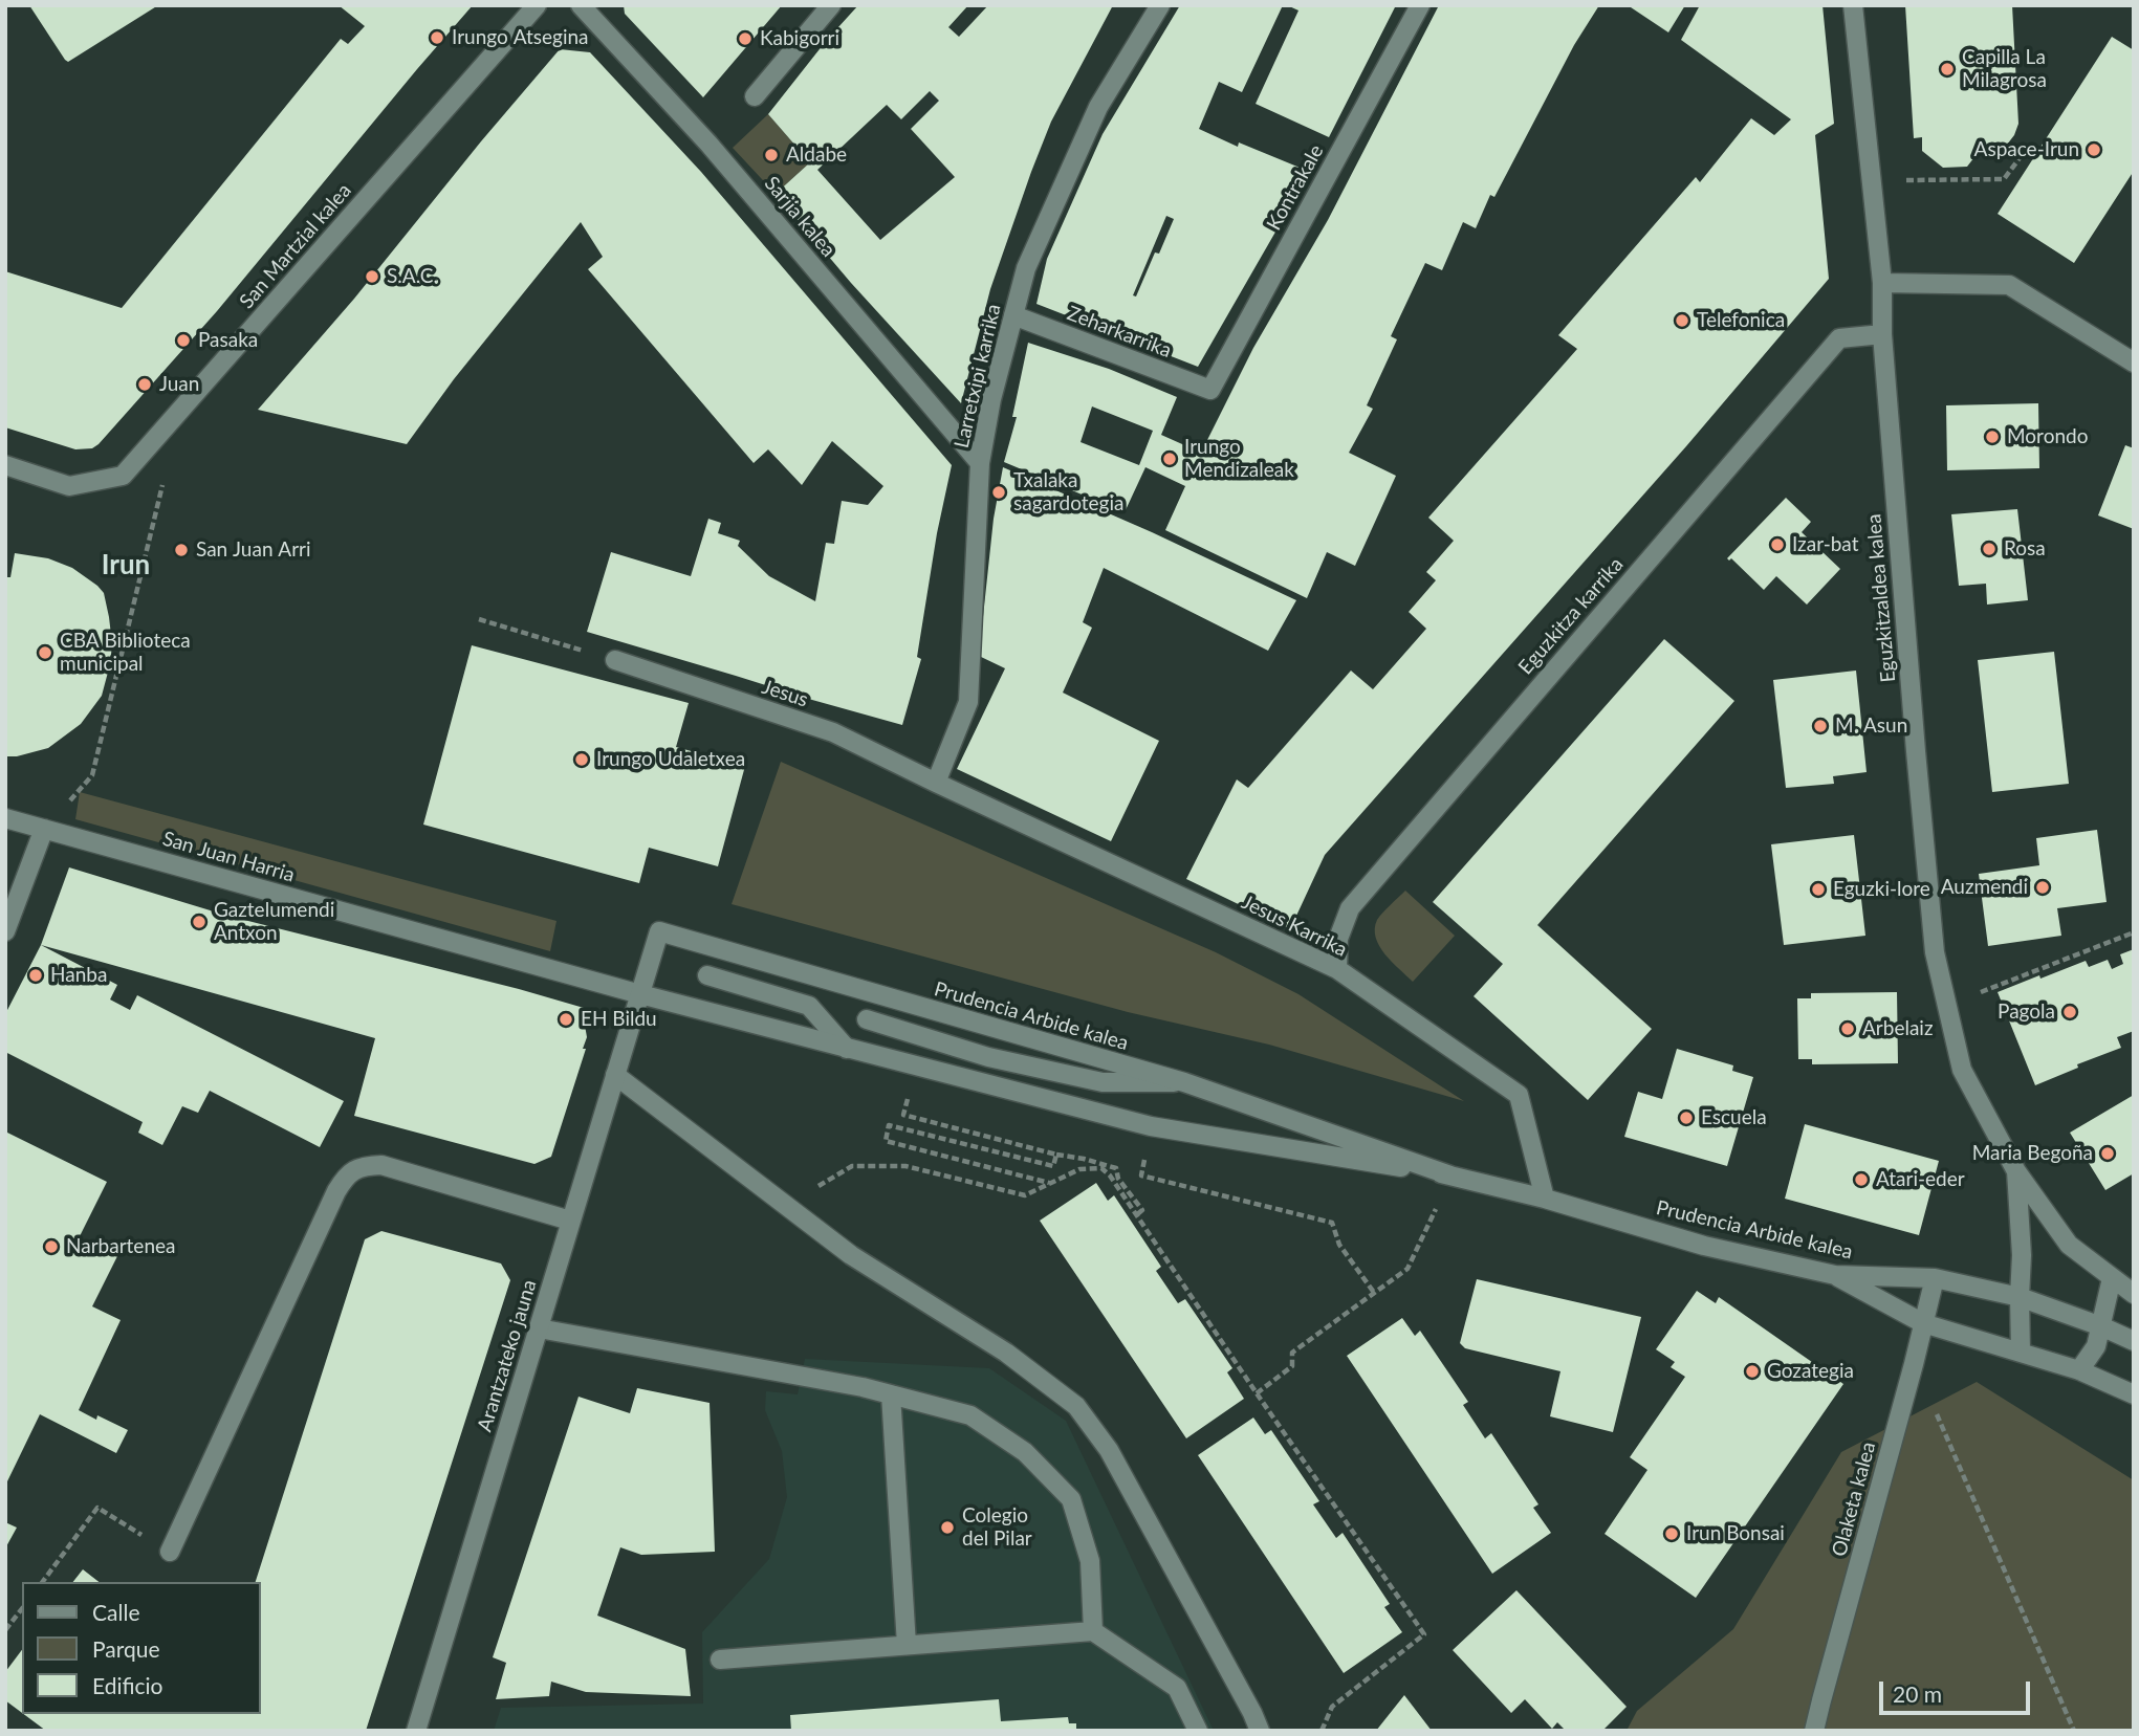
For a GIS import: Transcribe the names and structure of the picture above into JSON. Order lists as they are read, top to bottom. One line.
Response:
{"streets":{"street":["Kontrakale","Sarjia kalea","San Martzial kalea","Zeharkarrika","Larretxipi karrika","Eguzkitzaldea kalea","Eguzkitza karrika","Jesus","San Juan Harria","Jesus Karrika","Prudencia Arbide kalea","Arantzateko jauna","Olaketa kalea"]},"crossings":[["Kontrakale","Zeharkarrika"],["Sarjia kalea","Larretxipi karrika"],["Zeharkarrika","Larretxipi karrika"],["Larretxipi karrika","Jesus"],["Larretxipi karrika","Jesus Karrika"],["Eguzkitzaldea kalea","Eguzkitza karrika"],["Eguzkitzaldea kalea","Prudencia Arbide kalea"],["Eguzkitza karrika","Jesus Karrika"],["Jesus","Jesus Karrika"],["San Juan Harria","Prudencia Arbide kalea"],["Jesus Karrika","Prudencia Arbide kalea"],["Prudencia Arbide kalea","Arantzateko jauna"],["Prudencia Arbide kalea","Olaketa kalea"]],"districts":["Irun"],"places":["Irungo Atsegina","Kabigorri","Capilla La Milagrosa","Aspace-Irun","Aldabe","S.A.C.","Telefonica","Pasaka","Juan","Morondo","Irungo Mendizaleak","Txalaka sagardotegia","Izar-bat","Rosa","San Juan Arri","CBA Biblioteca municipal","M. Asun","Irungo Udaletxea","Auzmendi","Eguzki-lore","Gaztelumendi Antxon","Hanba","Pagola","EH Bildu","Arbelaiz","Escuela","Maria Begoña","Atari-eder","Narbartenea","Gozategia","Colegio del Pilar","Irun Bonsai"],"legend":["Calle","Parque","Edificio"],"scale_bar":"20 m"}
